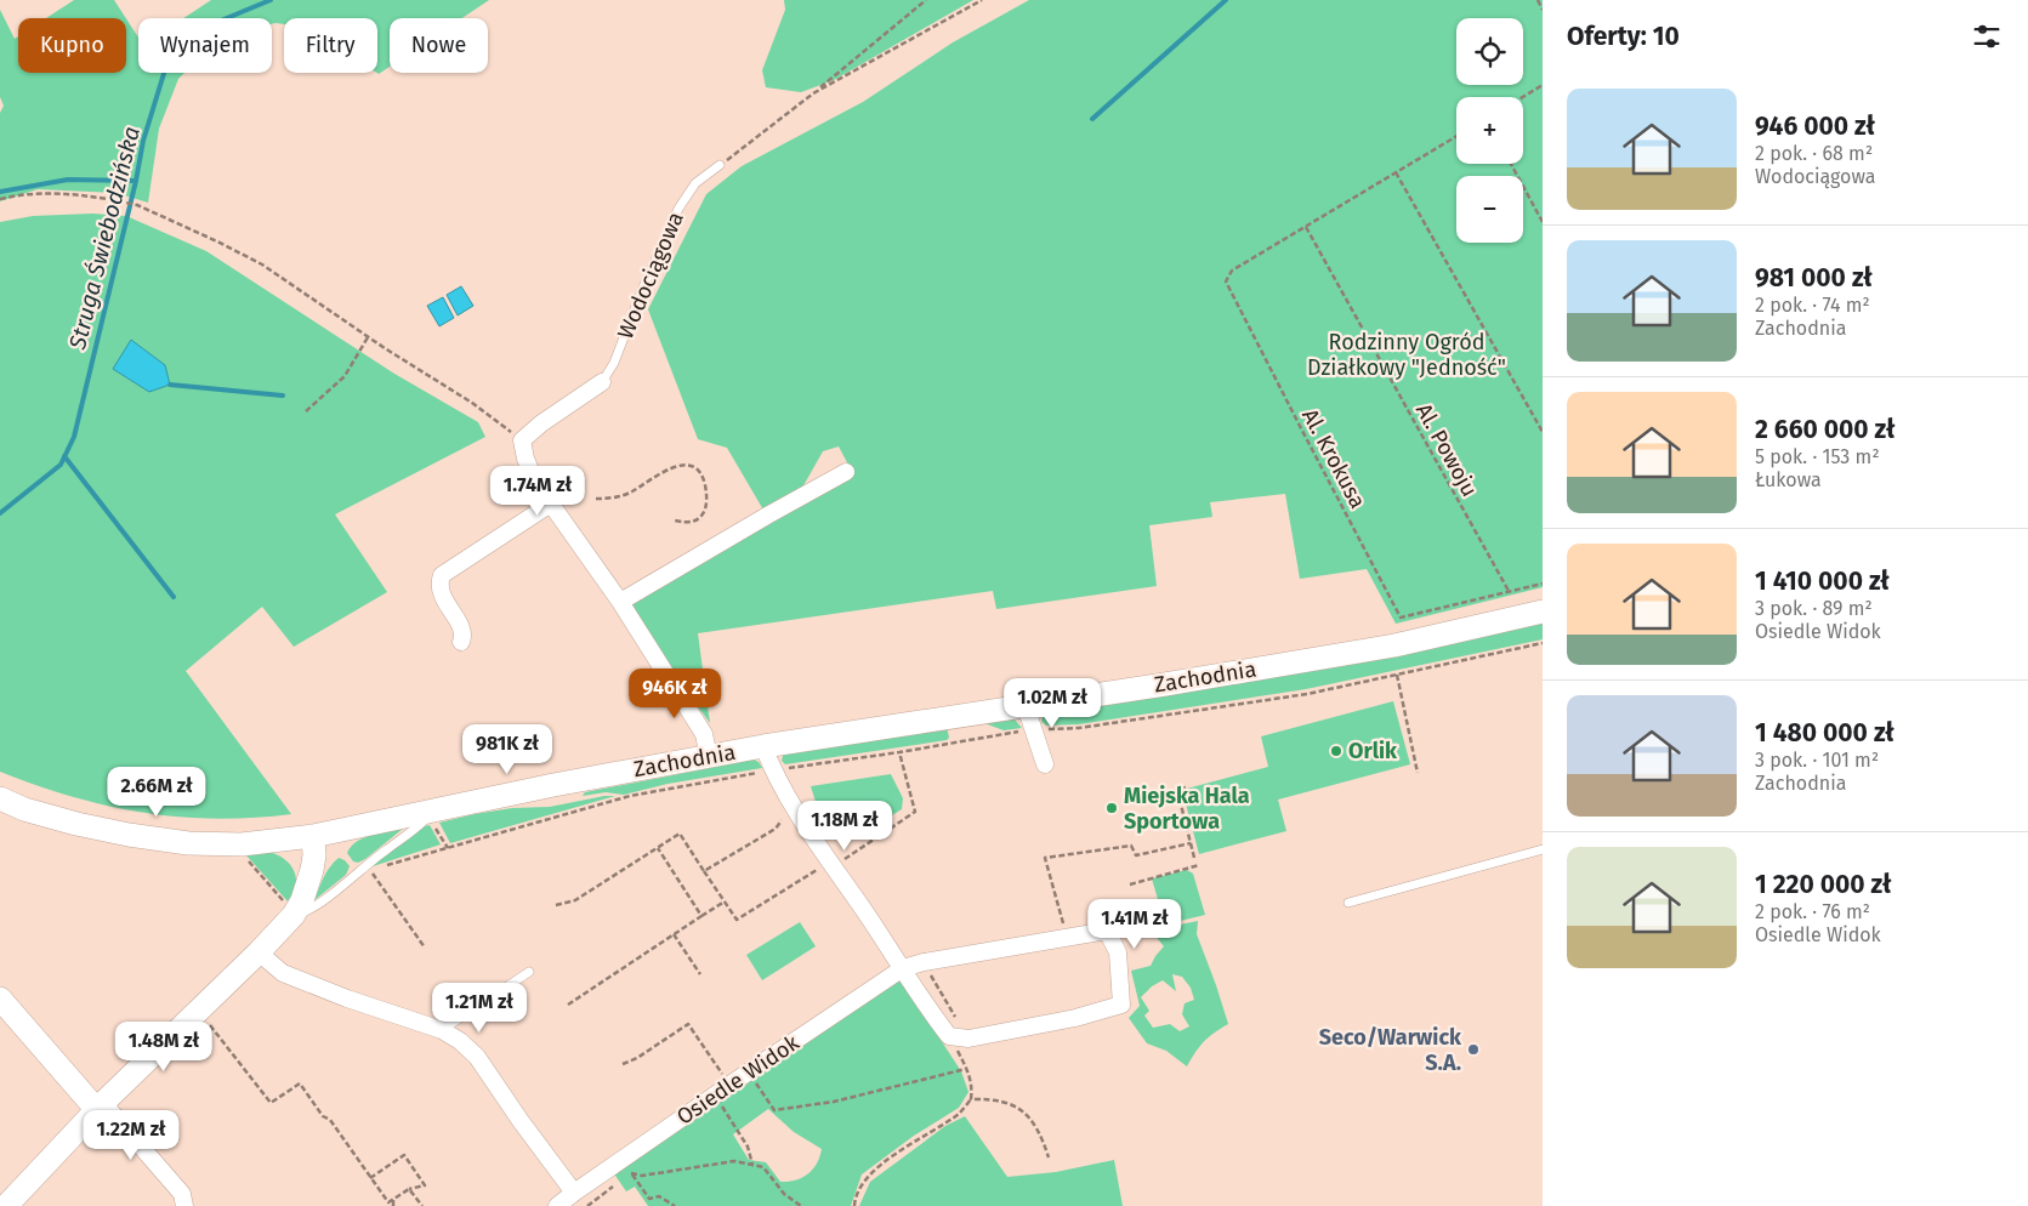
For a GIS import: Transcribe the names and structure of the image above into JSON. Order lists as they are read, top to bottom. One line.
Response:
{"streets":{"street":["Wodociągowa","Zachodnia","Osiedle Widok"],"path":["Al. Powoju","Al. Krokusa"]},"crossings":[["Al. Powoju","Al. Krokusa"]],"water":["Struga Świebodzińska"],"parks":["Rodzinny Ogród Działkowy \"Jedność\""],"places":["Orlik","Miejska Hala Sportowa","Seco/Warwick S.A."],"page":{"heading":"Oferty: 10","map_buttons":["+","−"],"chip":["Kupno","Wynajem","Filtry","Nowe"],"list":[{"name":"946 000 zł","note":"2 pok. · 68 m² · Wodociągowa"},{"name":"981 000 zł","note":"2 pok. · 74 m² · Zachodnia"},{"name":"2 660 000 zł","note":"5 pok. · 153 m² · Łukowa"},{"name":"1 410 000 zł","note":"3 pok. · 89 m² · Osiedle Widok"},{"name":"1 480 000 zł","note":"3 pok. · 101 m² · Zachodnia"},{"name":"1 220 000 zł","note":"2 pok. · 76 m² · Osiedle Widok"}],"price":["1.74M zł","946K zł","1.02M zł","981K zł","2.66M zł","1.18M zł","1.41M zł","1.21M zł","1.48M zł","1.22M zł"]}}
